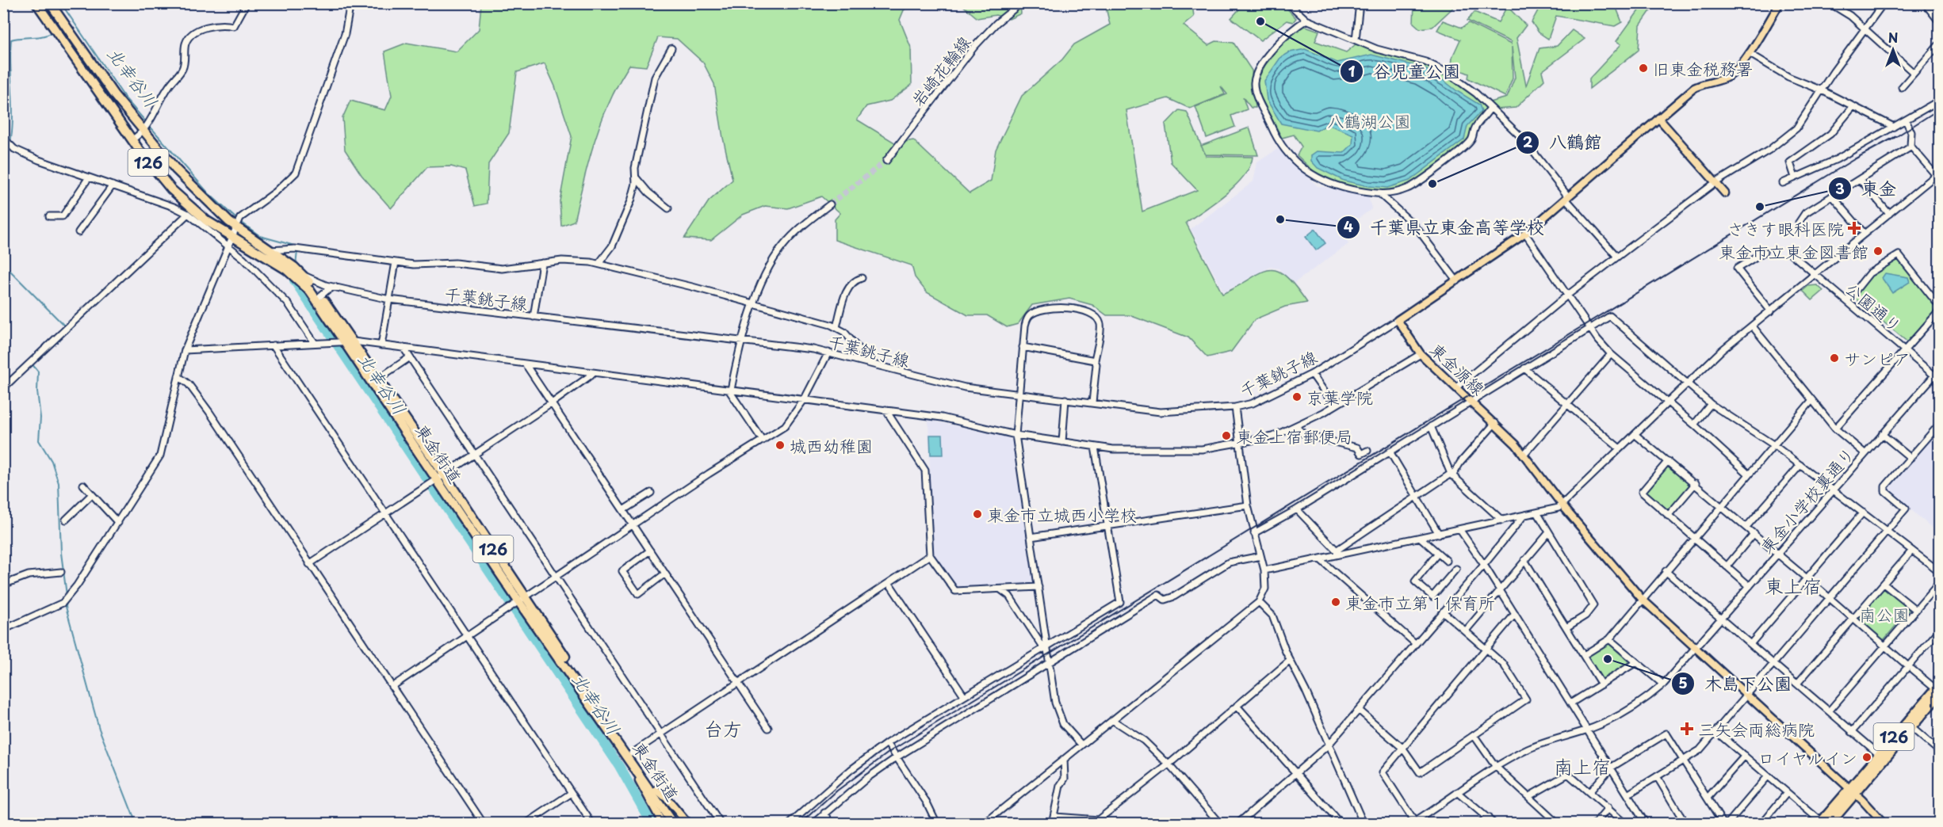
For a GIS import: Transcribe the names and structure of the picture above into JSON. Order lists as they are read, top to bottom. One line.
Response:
{"streets":{"highway":["126","東金街道"],"main road":["東金源線"],"street":["岩崎花輪線","千葉銚子線","公園通り","東金小学校裏通り"]},"crossings":[["126","東金源線"],["千葉銚子線","東金源線"],["千葉銚子線","東金街道"],["公園通り","東金小学校裏通り"],["東金源線","東金小学校裏通り"]],"districts":["東上宿","台方","南上宿"],"water":["北幸谷川"],"parks":["八鶴湖公園","南公園"],"places":{"other":["谷児童公園","旧東金税務署","八鶴館","東金","千葉県立東金高等学校","東金市立東金図書館","サンピア","京葉学院","東金上宿郵便局","城西幼稚園","東金市立城西小学校","東金市立第１保育所","木島下公園","ロイヤルイン"],"health":["さきす眼科医院","三矢会両総病院"]},"north":"top"}
